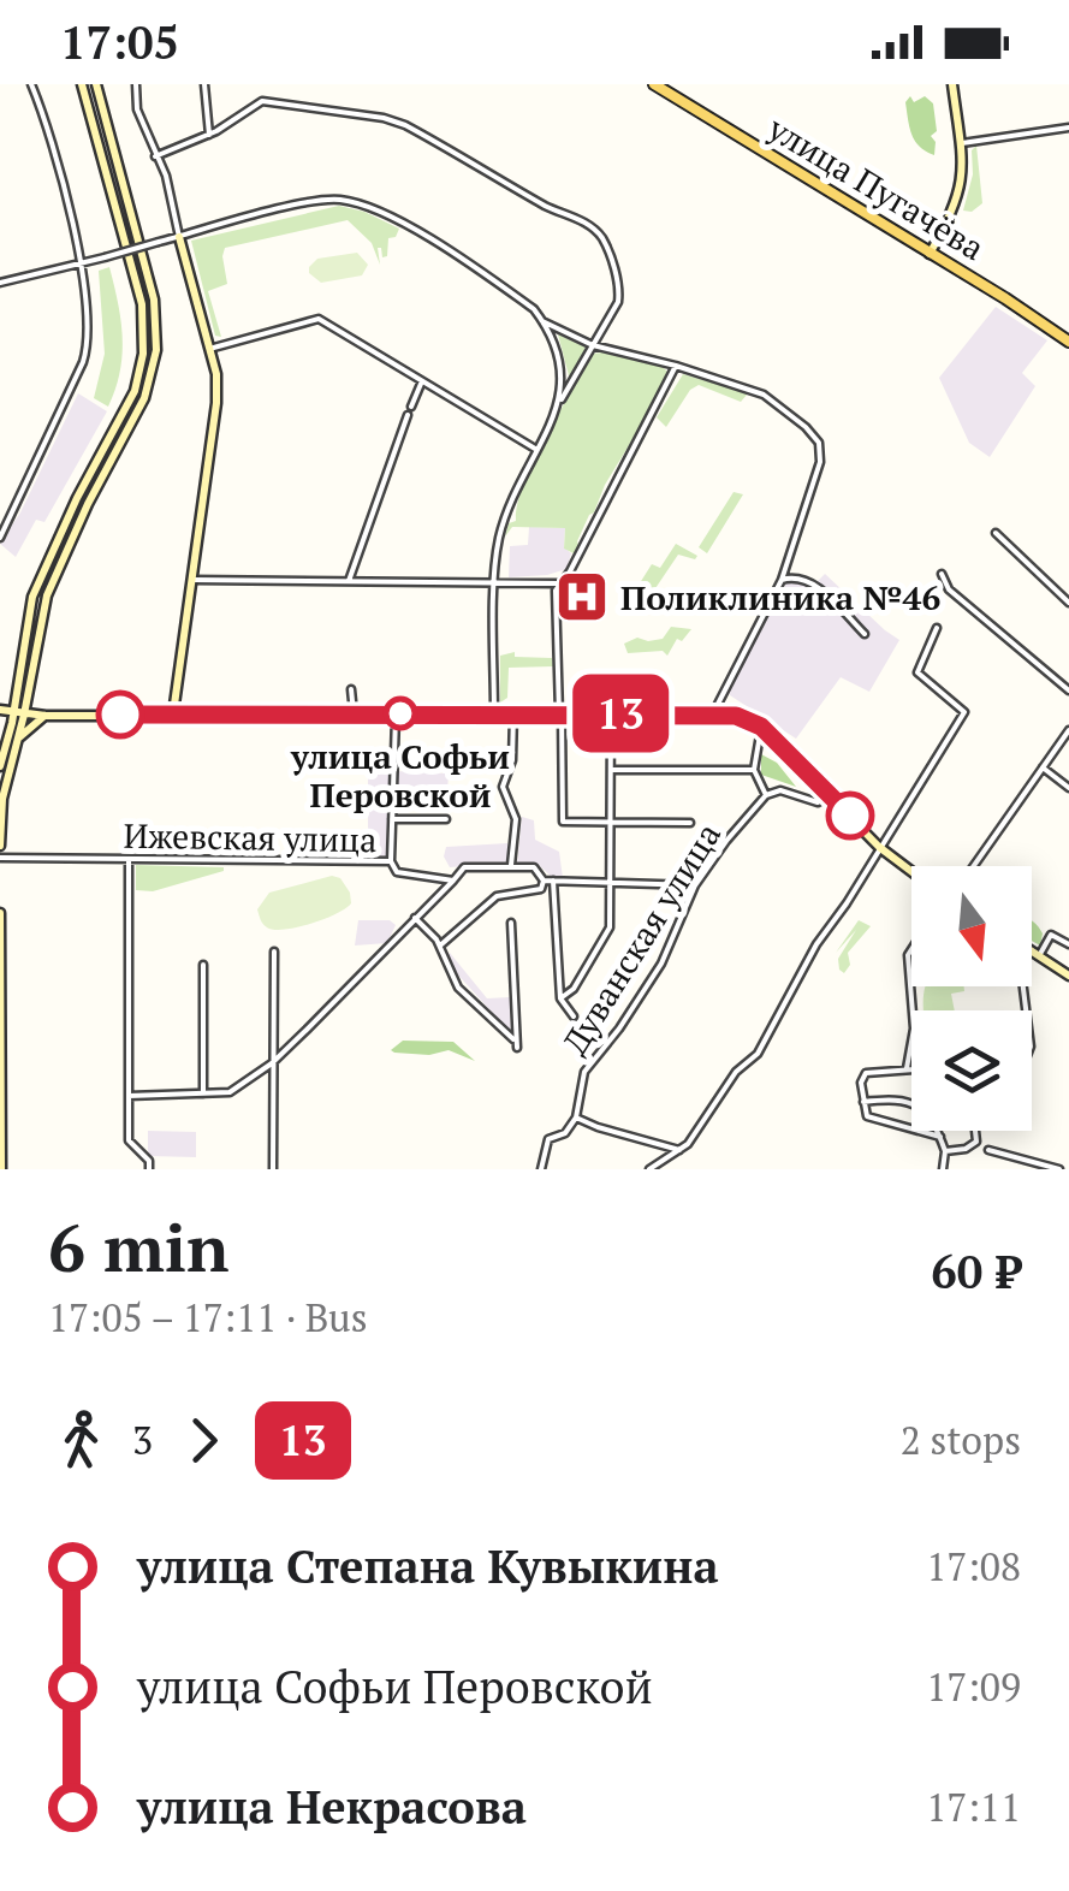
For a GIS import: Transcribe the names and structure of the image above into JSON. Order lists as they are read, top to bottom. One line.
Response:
{"streets":{"main road":["улица Пугачёва"],"street":["Ижевская улица","Дуванская улица"]},"places":{"hospital":["Поликлиника №46"],"other":["улица Софьи Перовской"]},"lines":["bus line 13"],"north":"bottom","page":{"status":"17:05","on_map":"13","heading":["6 min","17:05 – 17:11 · Bus","60 ₽"],"legs":["3","13","2 stops"],"list":[{"name":"улица Степана Кувыкина","value":"17:08"},{"name":"улица Софьи Перовской","value":"17:09"},{"name":"улица Некрасова","value":"17:11"}]}}
